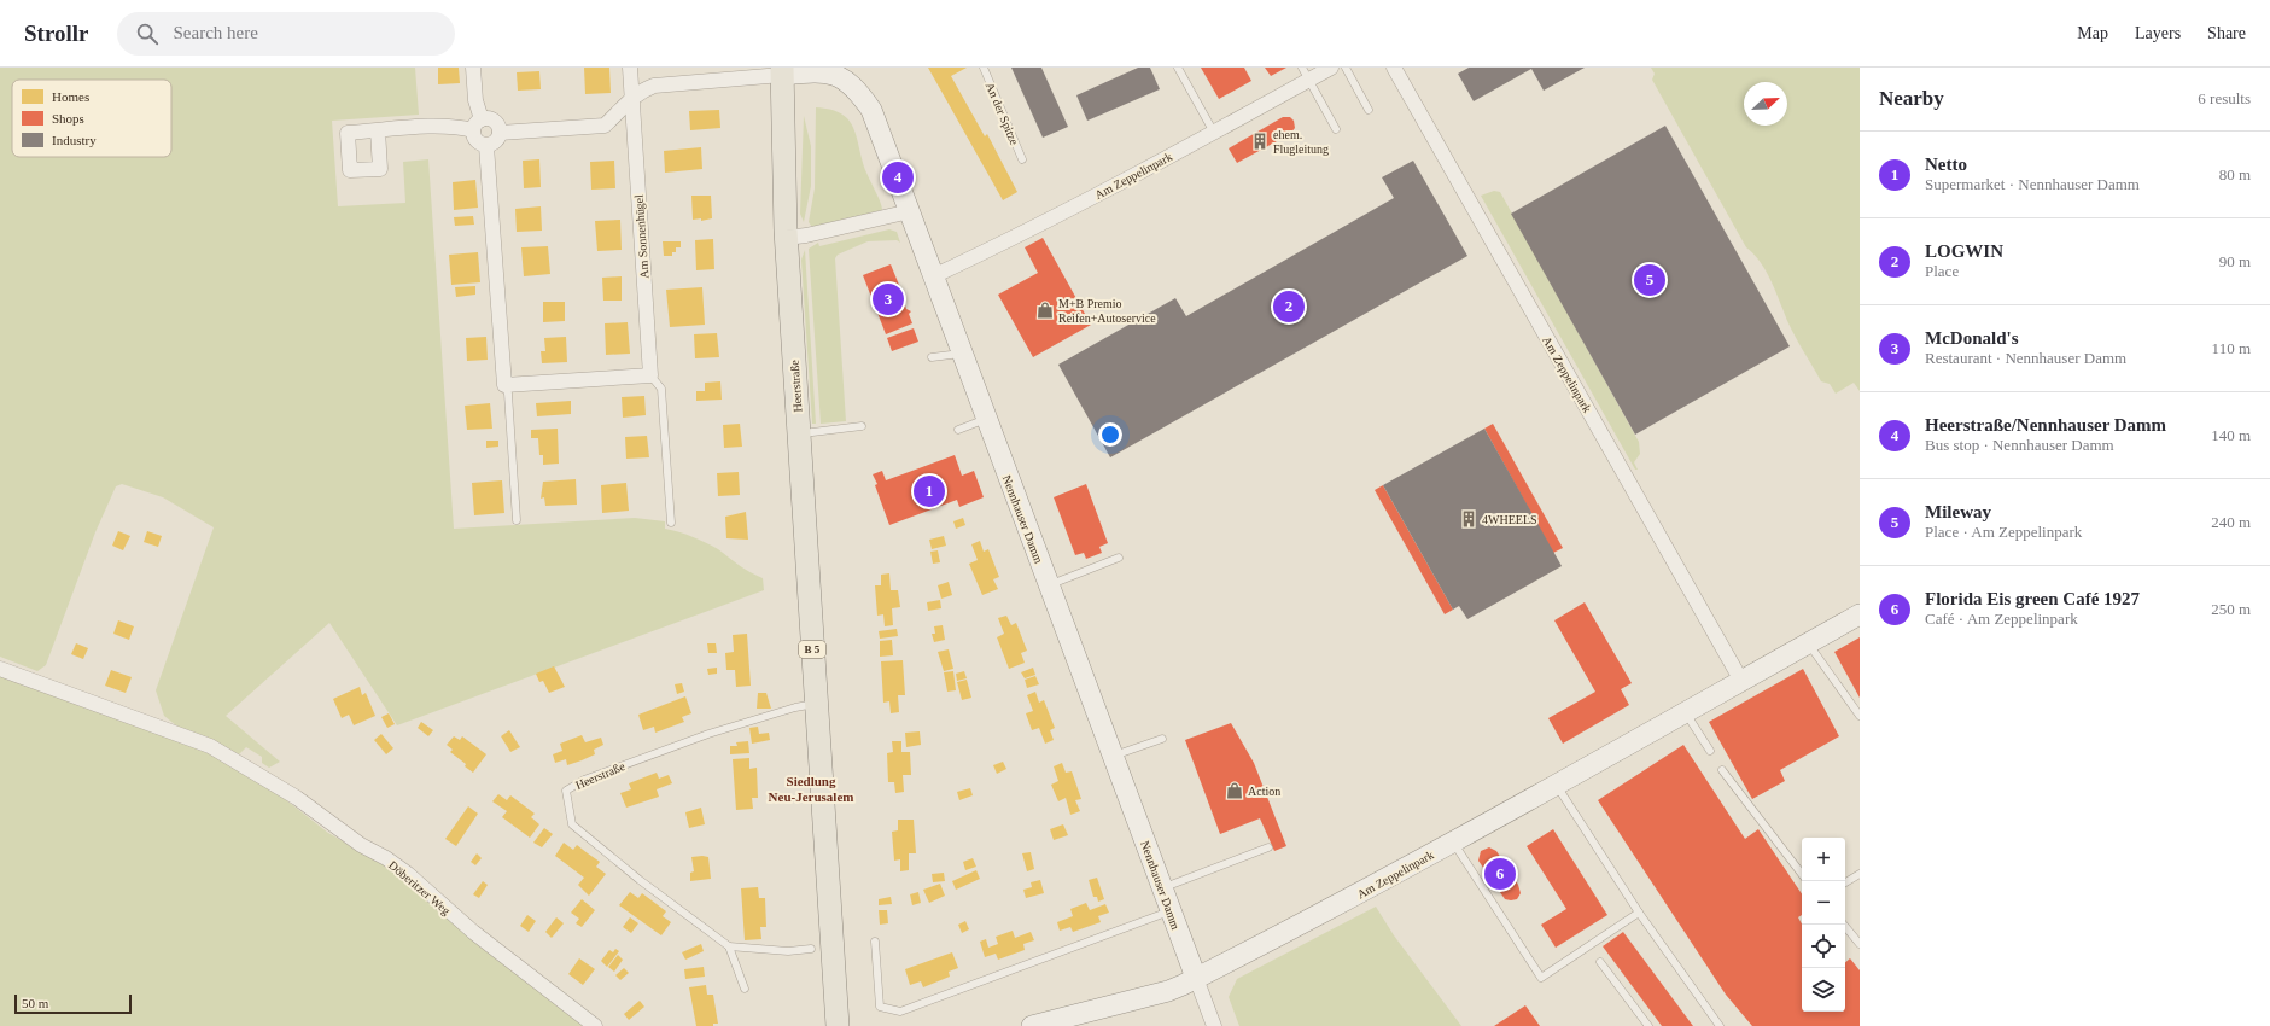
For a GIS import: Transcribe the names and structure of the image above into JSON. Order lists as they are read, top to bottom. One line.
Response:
{"streets":{"main road":["Am Zeppelinpark","Heerstraße","Nennhauser Damm","B 5"],"street":["Am Sonnenhügel","Döberitzer Weg"],"lane":["An der Spitze"]},"crossings":[["Am Zeppelinpark","Nennhauser Damm"],["Heerstraße","Nennhauser Damm"]],"districts":["Siedlung Neu-Jerusalem"],"places":{"building":["ehem. Flugleitung","4WHEELS"],"shop":["M+B Premio Reifen+Autoservice","Action"]},"legend":["Homes","Shops","Industry"],"scale_bar":"50 m","north":"top right","page":{"header":"Strollr","search":"Search here","nav":["Map","Layers","Share"],"heading":["Nearby","6 results"],"list":[{"mark":"1","name":"Netto","note":"Supermarket · Nennhauser Damm","value":"80 m"},{"mark":"2","name":"LOGWIN","note":"Place","value":"90 m"},{"mark":"3","name":"McDonald's","note":"Restaurant · Nennhauser Damm","value":"110 m"},{"mark":"4","name":"Heerstraße/Nennhauser Damm","note":"Bus stop · Nennhauser Damm","value":"140 m"},{"mark":"5","name":"Mileway","note":"Place · Am Zeppelinpark","value":"240 m"},{"mark":"6","name":"Florida Eis green Café 1927","note":"Café · Am Zeppelinpark","value":"250 m"}],"pins":["4","5","3","2","1","6"],"map_buttons":["+","−"],"scale":"50 m"}}
